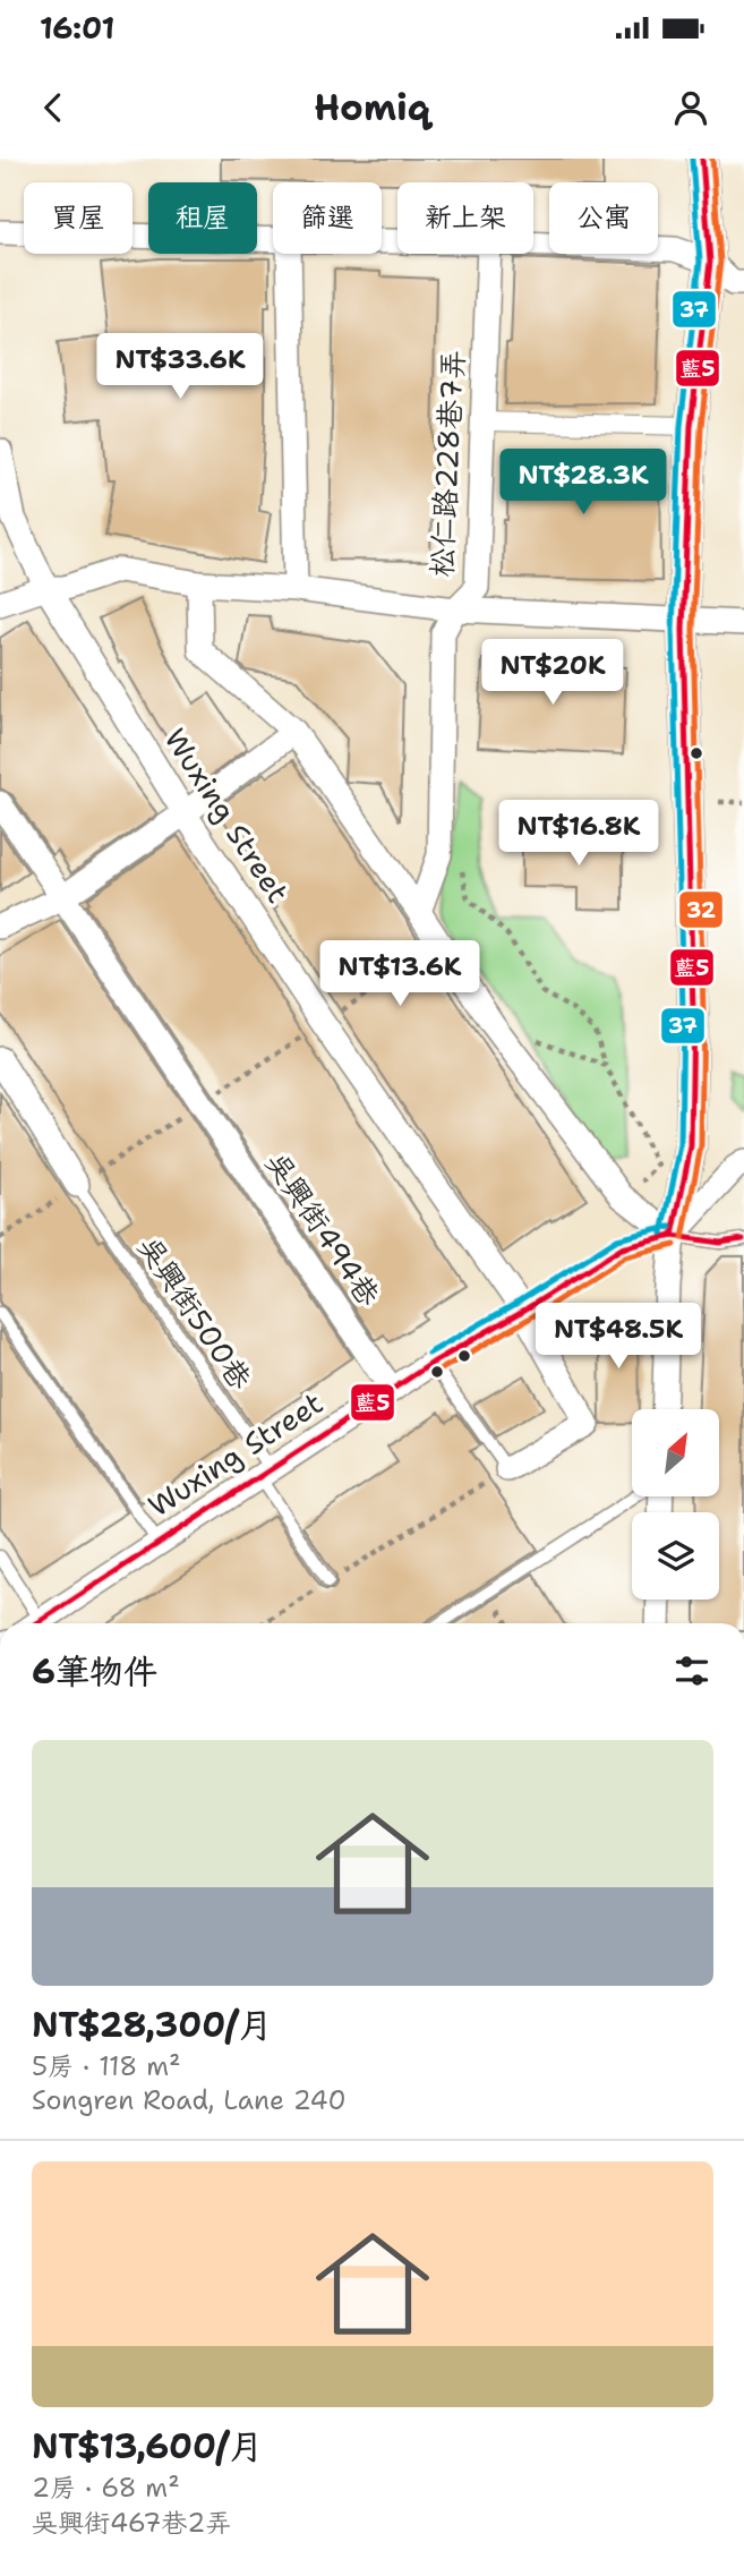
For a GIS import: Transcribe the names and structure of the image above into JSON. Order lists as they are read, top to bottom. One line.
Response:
{"streets":{"street":["松仁路228巷7弄","Wuxing Street","吳興街494巷"],"lane":["吳興街500巷"]},"crossings":[["Wuxing Street","吳興街494巷"],["Wuxing Street","吳興街500巷"]],"lines":["transit line 藍5","transit line 32","transit line 37"],"north":"top right","page":{"status":"16:01","header":"Homiq","chip":["買屋","租屋","篩選","新上架","公寓"],"price":["NT$33.6K","NT$28.3K","NT$20K","NT$16.8K","NT$13.6K","NT$48.5K"],"heading":"6筆物件","list":[{"name":"NT$28,300/月","note":"5房 · 118 m² · Songren Road, Lane 240"},{"name":"NT$13,600/月","note":"2房 · 68 m² · 吳興街467巷2弄"}]}}
